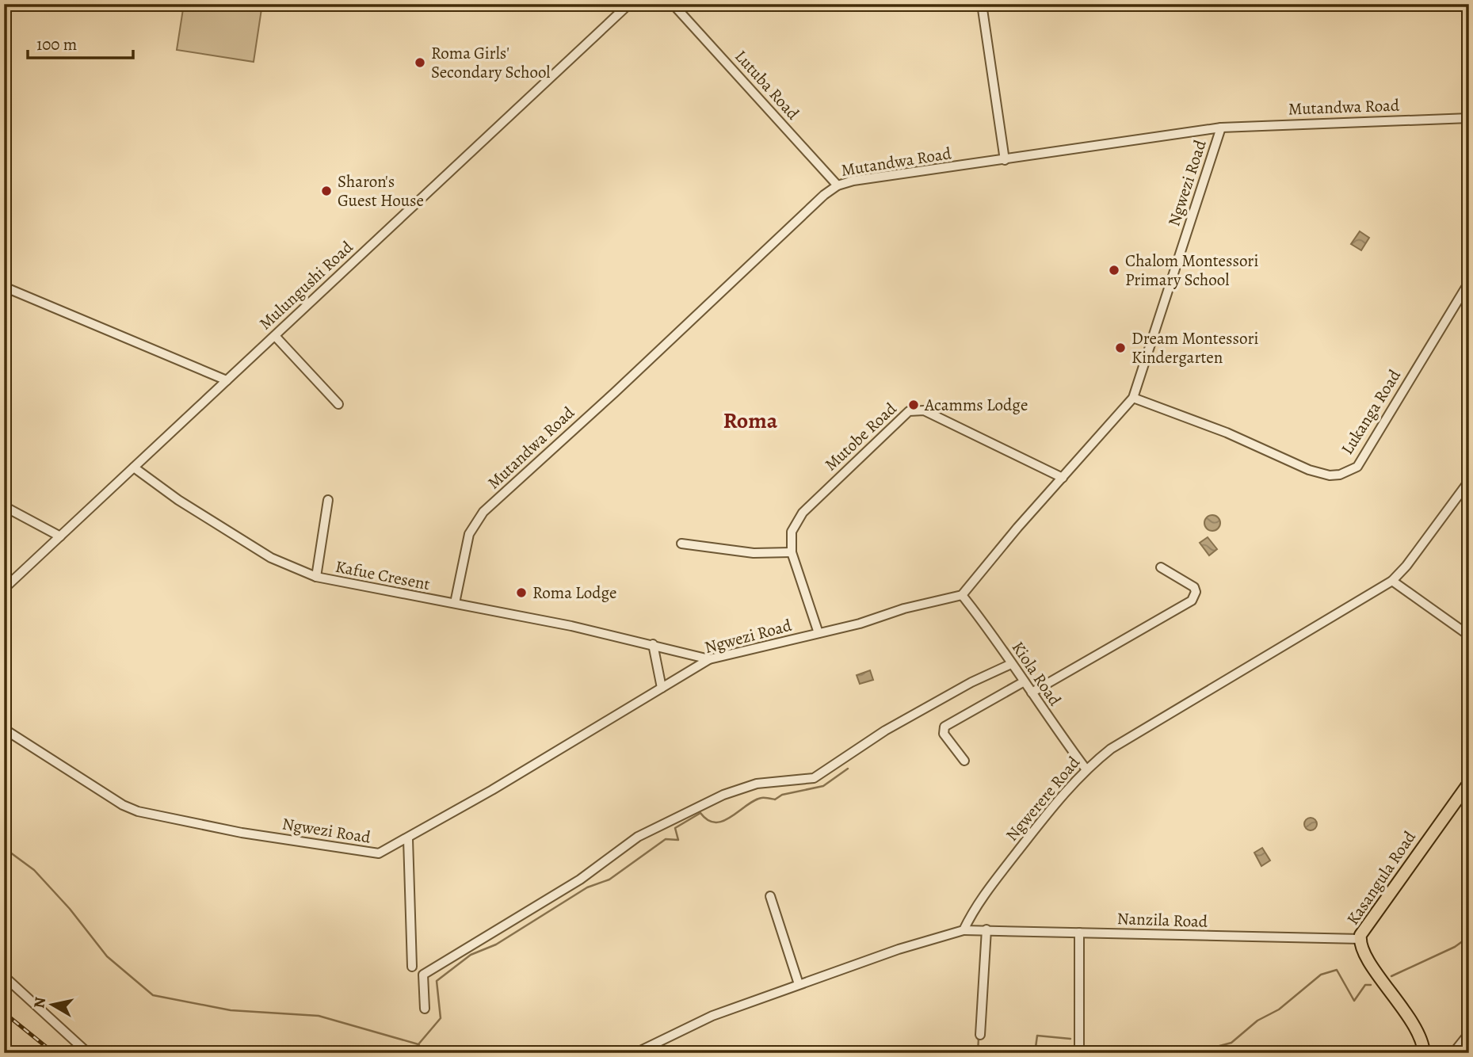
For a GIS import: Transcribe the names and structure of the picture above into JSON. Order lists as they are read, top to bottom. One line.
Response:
{"streets":{"main road":["Kasangula Road"],"street":["Lutuba Road","Mutandwa Road","Ngwezi Road","Mulungushi Road","Lukanga Road","Mutobe Road","Kafue Cresent","Kiola Road","Ngwerere Road","Nanzila Road"]},"crossings":[["Lutuba Road","Mutandwa Road"],["Mutandwa Road","Ngwezi Road"],["Mutandwa Road","Kafue Cresent"],["Ngwezi Road","Lukanga Road"],["Ngwezi Road","Mutobe Road"],["Ngwezi Road","Kafue Cresent"],["Ngwezi Road","Kiola Road"],["Mulungushi Road","Kafue Cresent"],["Kiola Road","Ngwerere Road"],["Ngwerere Road","Nanzila Road"],["Kasangula Road","Nanzila Road"]],"districts":["Roma"],"places":["Roma Girls' Secondary School","Sharon's Guest House","Chalom Montessori Primary School","Dream Montessori Kindergarten","Acamms Lodge","Roma Lodge"],"scale_bar":"100 m","north":"left"}
